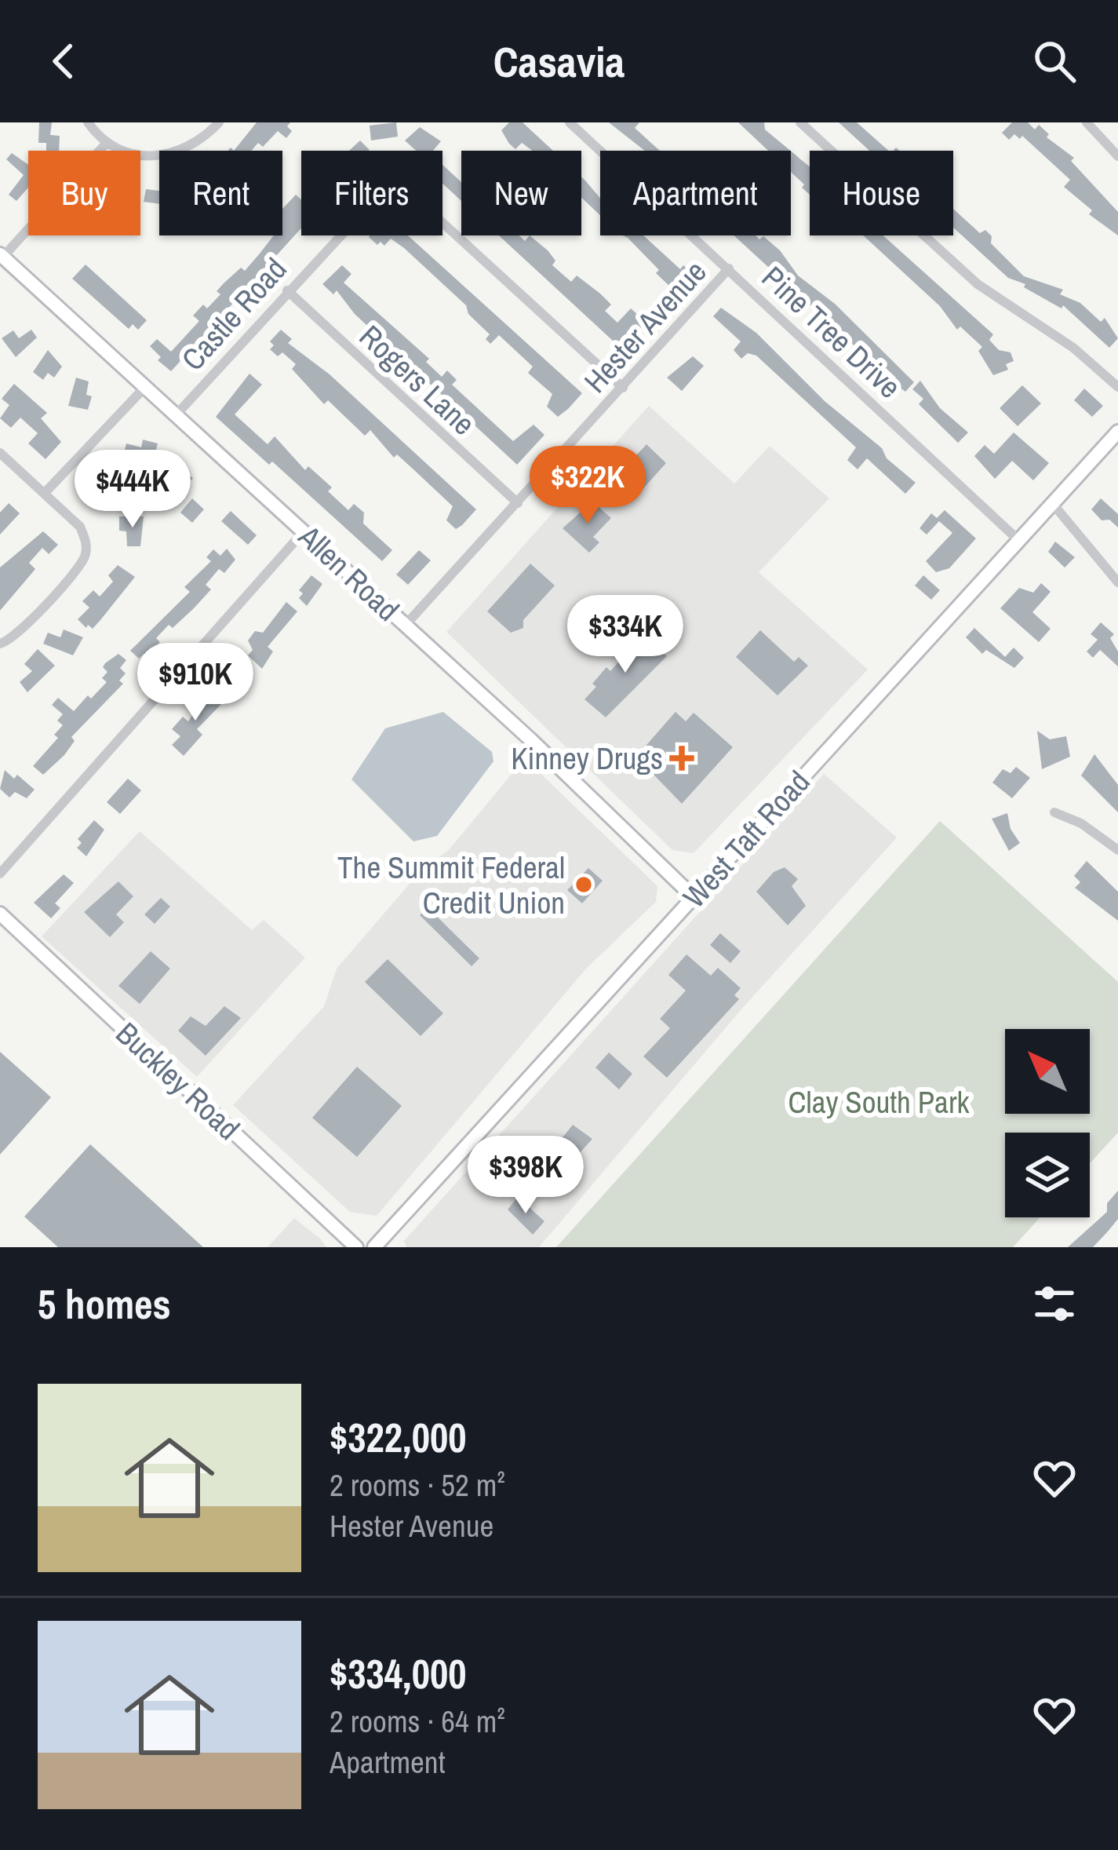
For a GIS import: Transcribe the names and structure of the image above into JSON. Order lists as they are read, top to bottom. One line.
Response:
{"streets":{"street":["Castle Road","Hester Avenue","Pine Tree Drive","Rogers Lane","Allen Road","West Taft Road","Buckley Road"]},"crossings":[["Castle Road","Hester Avenue"],["Castle Road","Rogers Lane"],["Castle Road","Allen Road"],["Hester Avenue","Pine Tree Drive"],["Hester Avenue","Rogers Lane"],["Hester Avenue","Allen Road"],["Pine Tree Drive","West Taft Road"],["Allen Road","West Taft Road"]],"parks":["Clay South Park"],"places":{"health":["Kinney Drugs"],"other":["The Summit Federal Credit Union"]},"north":"top left","page":{"header":"Casavia","chip":["Buy","Rent","Filters","New","Apartment","House"],"price":["$322K","$444K","$334K","$910K","$398K"],"heading":"5 homes","list":[{"name":"$322,000","note":"2 rooms · 52 m² · Hester Avenue"},{"name":"$334,000","note":"2 rooms · 64 m² · Apartment"}]}}
